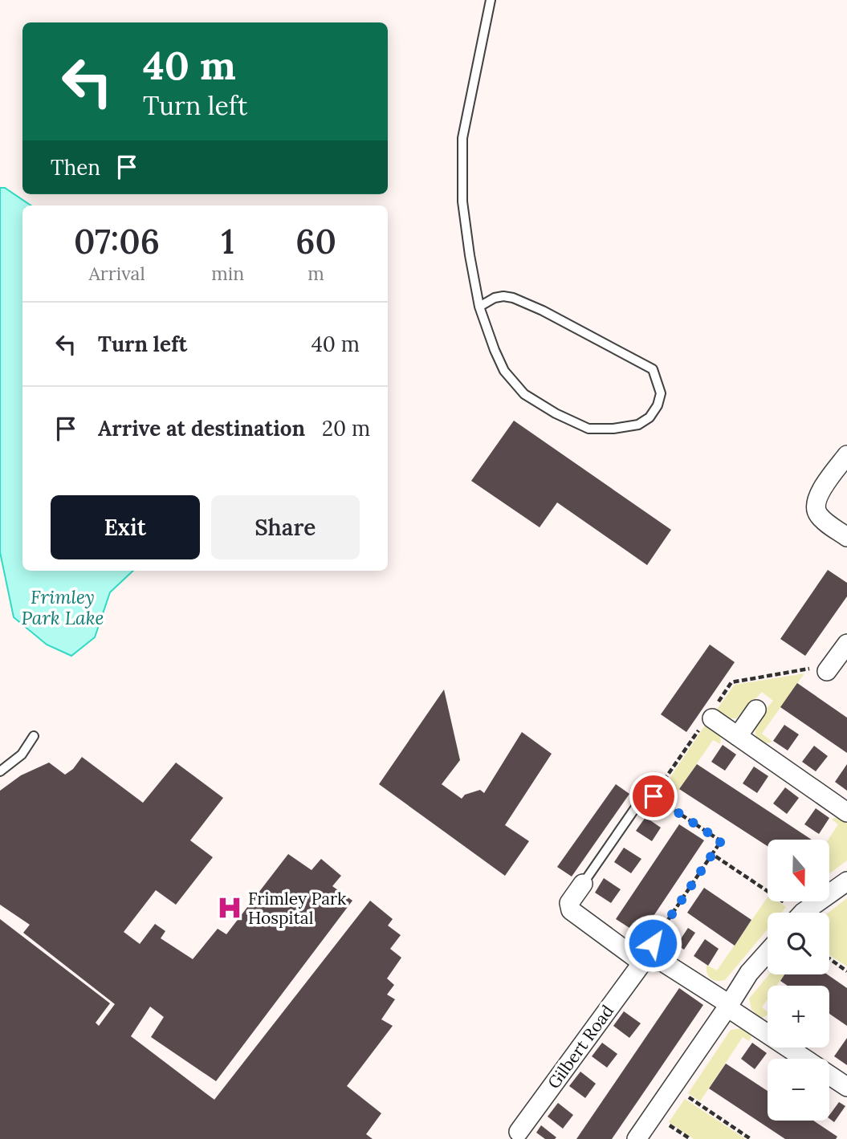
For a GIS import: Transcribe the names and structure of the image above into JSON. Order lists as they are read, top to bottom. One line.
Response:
{"streets":{"street":["Gilbert Road"]},"water":["Frimley Park Lake"],"places":{"hospital":["Frimley Park Hospital"]},"north":"bottom","page":{"turn":["40 m","Turn left"],"then":"Then","eta":["07:06","Arrival","1","min","60","m"],"list":[{"name":"Turn left","value":"40 m"},{"name":"Arrive at destination","value":"20 m"}],"buttons":["Exit","Share"],"map_buttons":["+","−"]}}
